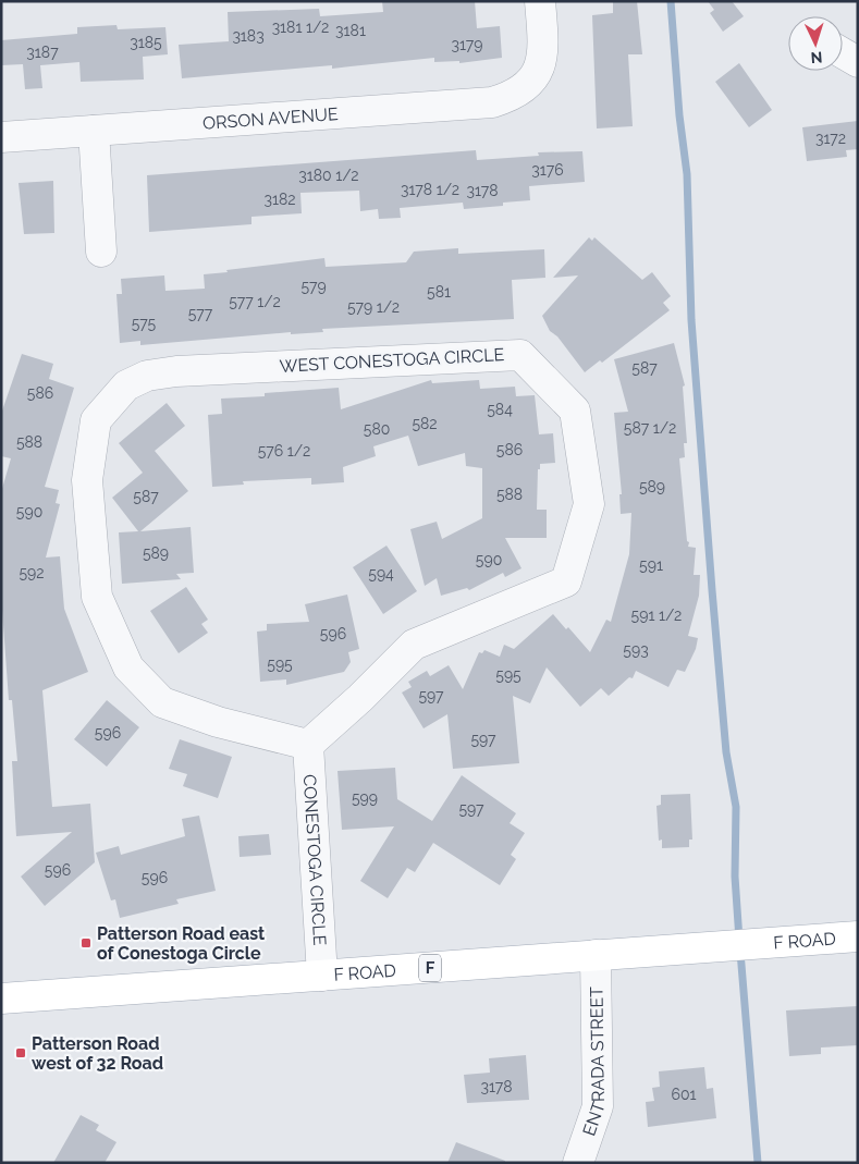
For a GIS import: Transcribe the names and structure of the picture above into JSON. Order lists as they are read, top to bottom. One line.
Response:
{"streets":{"main road":["F ROAD","F"],"street":["ORSON AVENUE","WEST CONESTOGA CIRCLE","CONESTOGA CIRCLE","ENTRADA STREET"]},"crossings":[["WEST CONESTOGA CIRCLE","CONESTOGA CIRCLE"],["CONESTOGA CIRCLE","F ROAD"],["F ROAD","ENTRADA STREET"]],"places":{"transit":["Patterson Road east of Conestoga Circle","Patterson Road west of 32 Road"]},"house_numbers":["3181 1/2","3181","3183","3185","3179","3187","3172","3176","3180 1/2","3178 1/2","3178","3182","579","581","577 1/2","579 1/2","577","575","587","586","584","582","587 1/2","580","588","586","576 1/2","589","588","587","590","589","590","591","592","594","591 1/2","596","593","595","595","597","596","597","599","597","596","596","3178","601"],"north":"bottom"}
